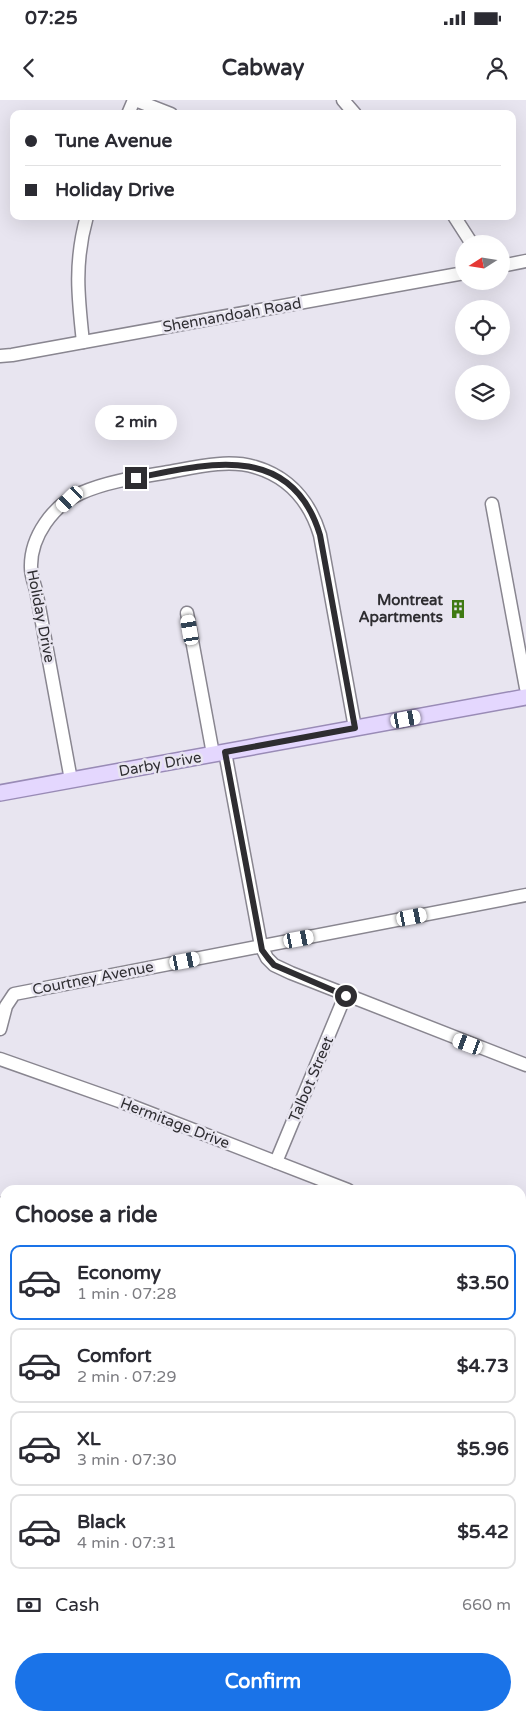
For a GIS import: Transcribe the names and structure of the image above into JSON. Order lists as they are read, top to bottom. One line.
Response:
{"streets":{"main road":["Darby Drive"],"street":["Shennandoah Road","Holiday Drive","Courtney Avenue","Talbot Street","Hermitage Drive"]},"crossings":[["Holiday Drive","Darby Drive"],["Talbot Street","Hermitage Drive"]],"places":{"building":["Montreat Apartments"]},"north":"left","page":{"status":"07:25","header":"Cabway","banner":["Tune Avenue","Holiday Drive"],"bubble":"2 min","heading":"Choose a ride","list":[{"name":"Economy","note":"1 min · 07:28","value":"$3.50"},{"name":"Comfort","note":"2 min · 07:29","value":"$4.73"},{"name":"XL","note":"3 min · 07:30","value":"$5.96"},{"name":"Black","note":"4 min · 07:31","value":"$5.42"}],"pay":["Cash","660 m"],"buttons":"Confirm"}}
